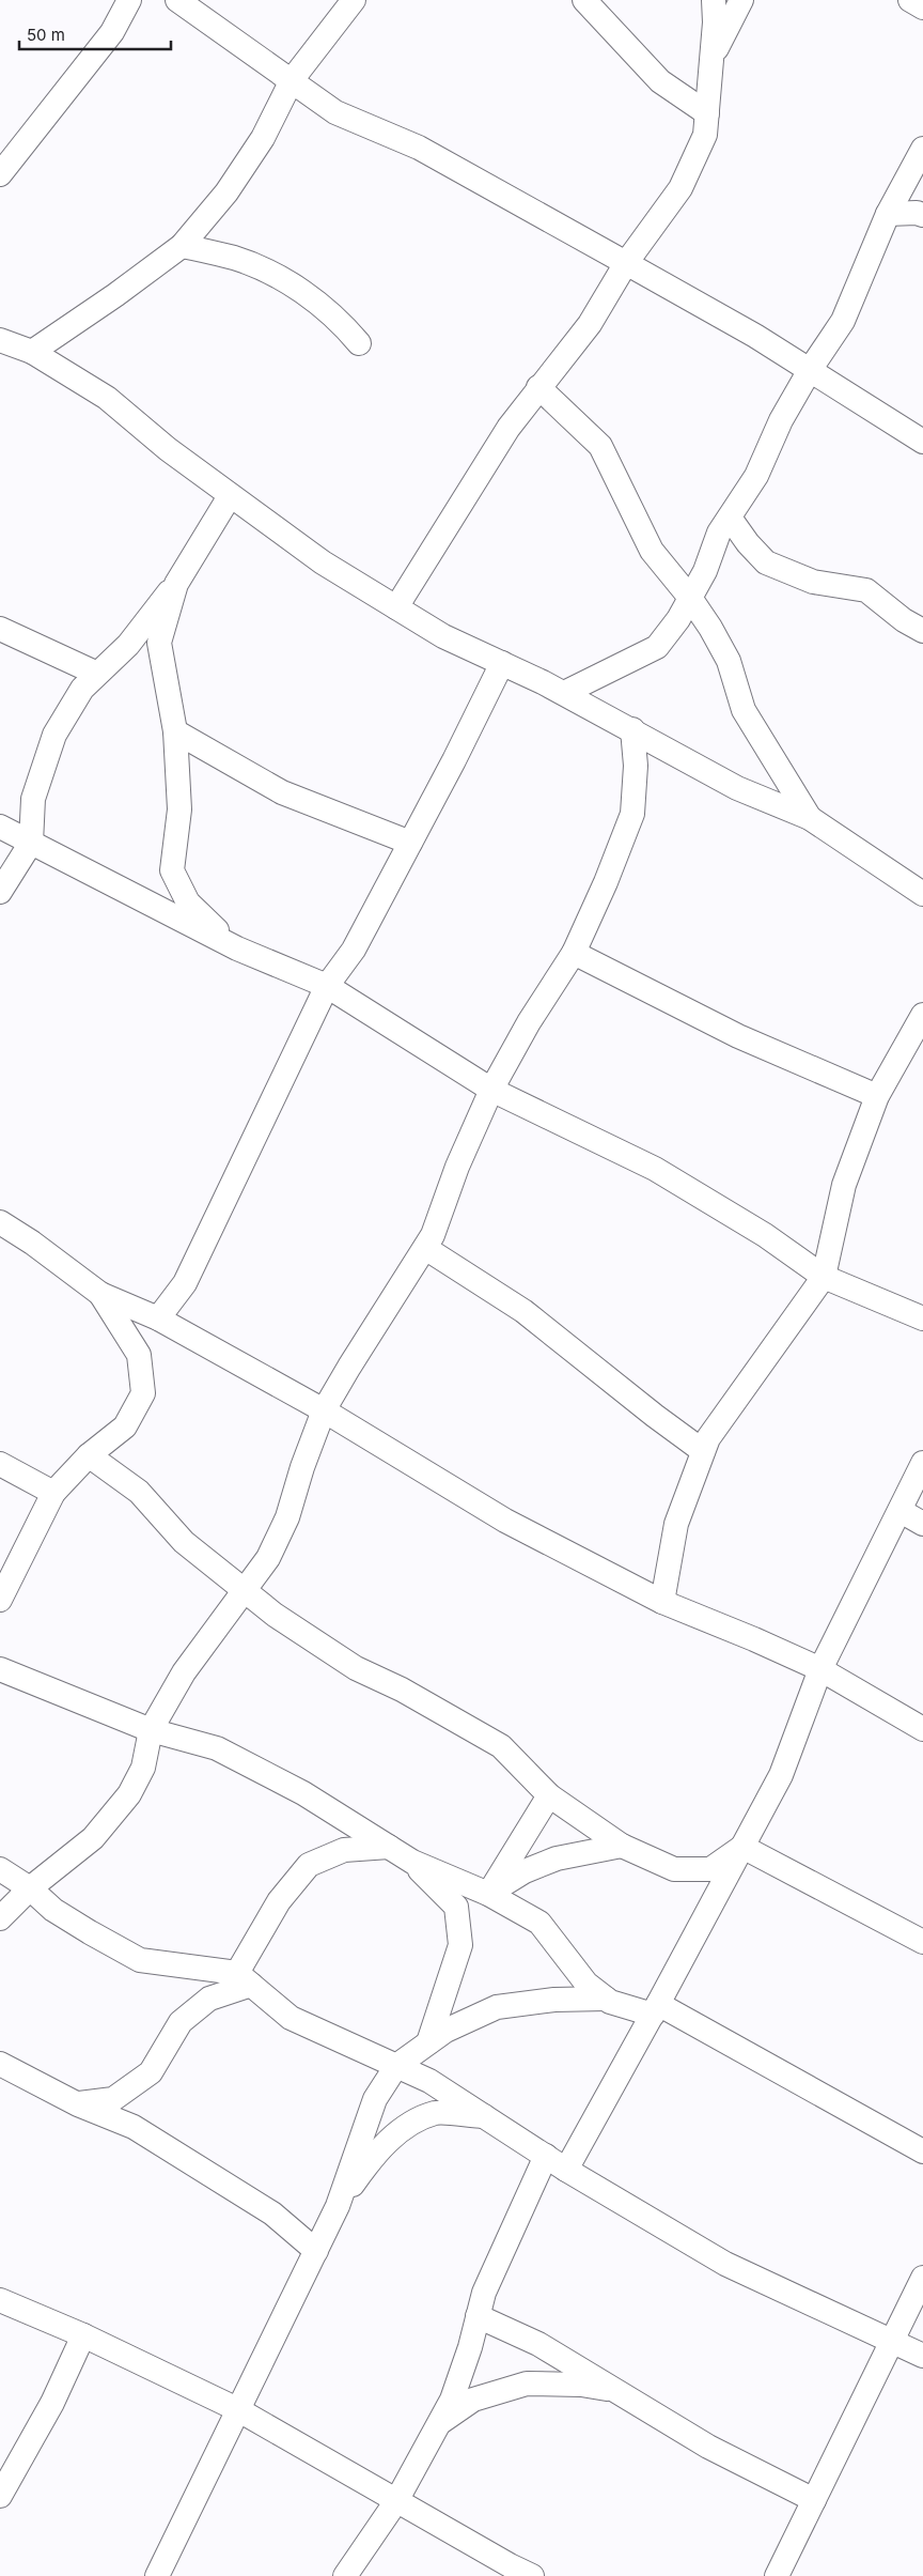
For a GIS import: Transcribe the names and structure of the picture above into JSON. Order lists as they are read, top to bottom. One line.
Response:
{"scale_bar":"50 m"}
